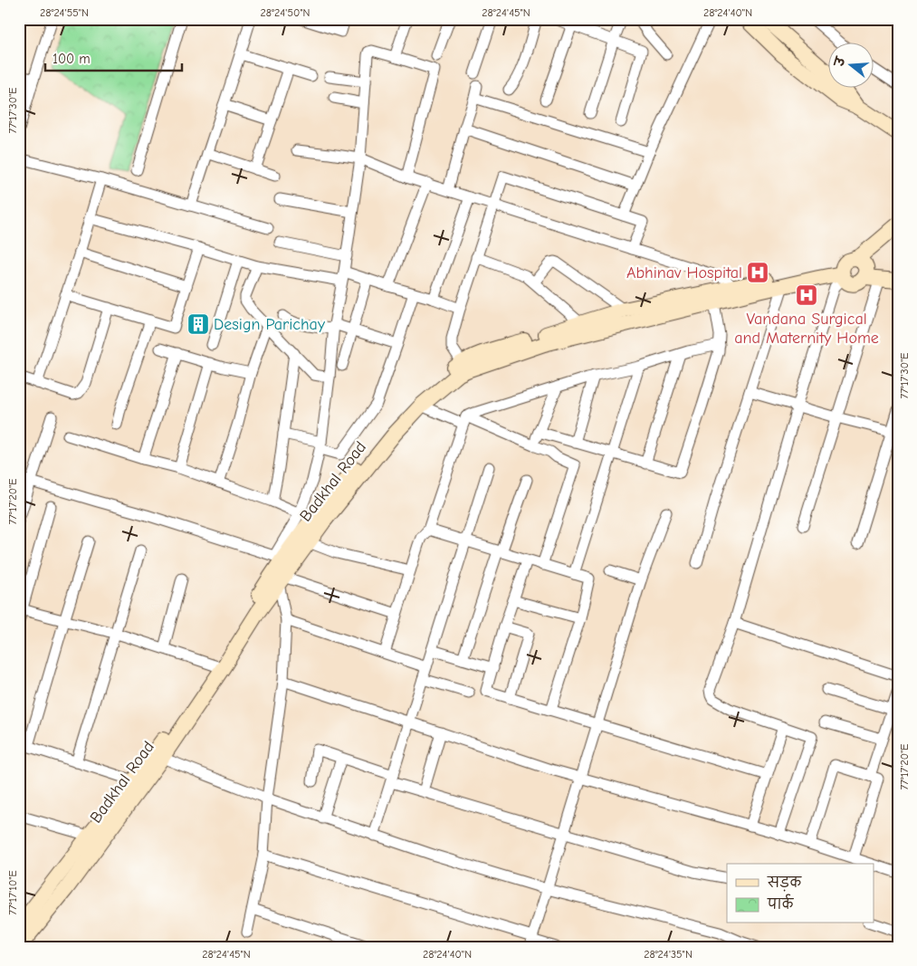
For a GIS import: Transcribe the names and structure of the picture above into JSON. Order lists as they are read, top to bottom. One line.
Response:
{"streets":{"street":["Badkhal Road"]},"places":{"hospital":["Abhinav Hospital","Vandana Surgical and Maternity Home"],"building":["Design Parichay"]},"legend":["सड़क","पार्क"],"scale_bar":"100 m","north":"left","coordinates":["28°24'55\"N","28°24'50\"N","28°24'45\"N","28°24'40\"N","77°17'30\"E","77°17'20\"E","77°17'10\"E","28°24'35\"N"]}
